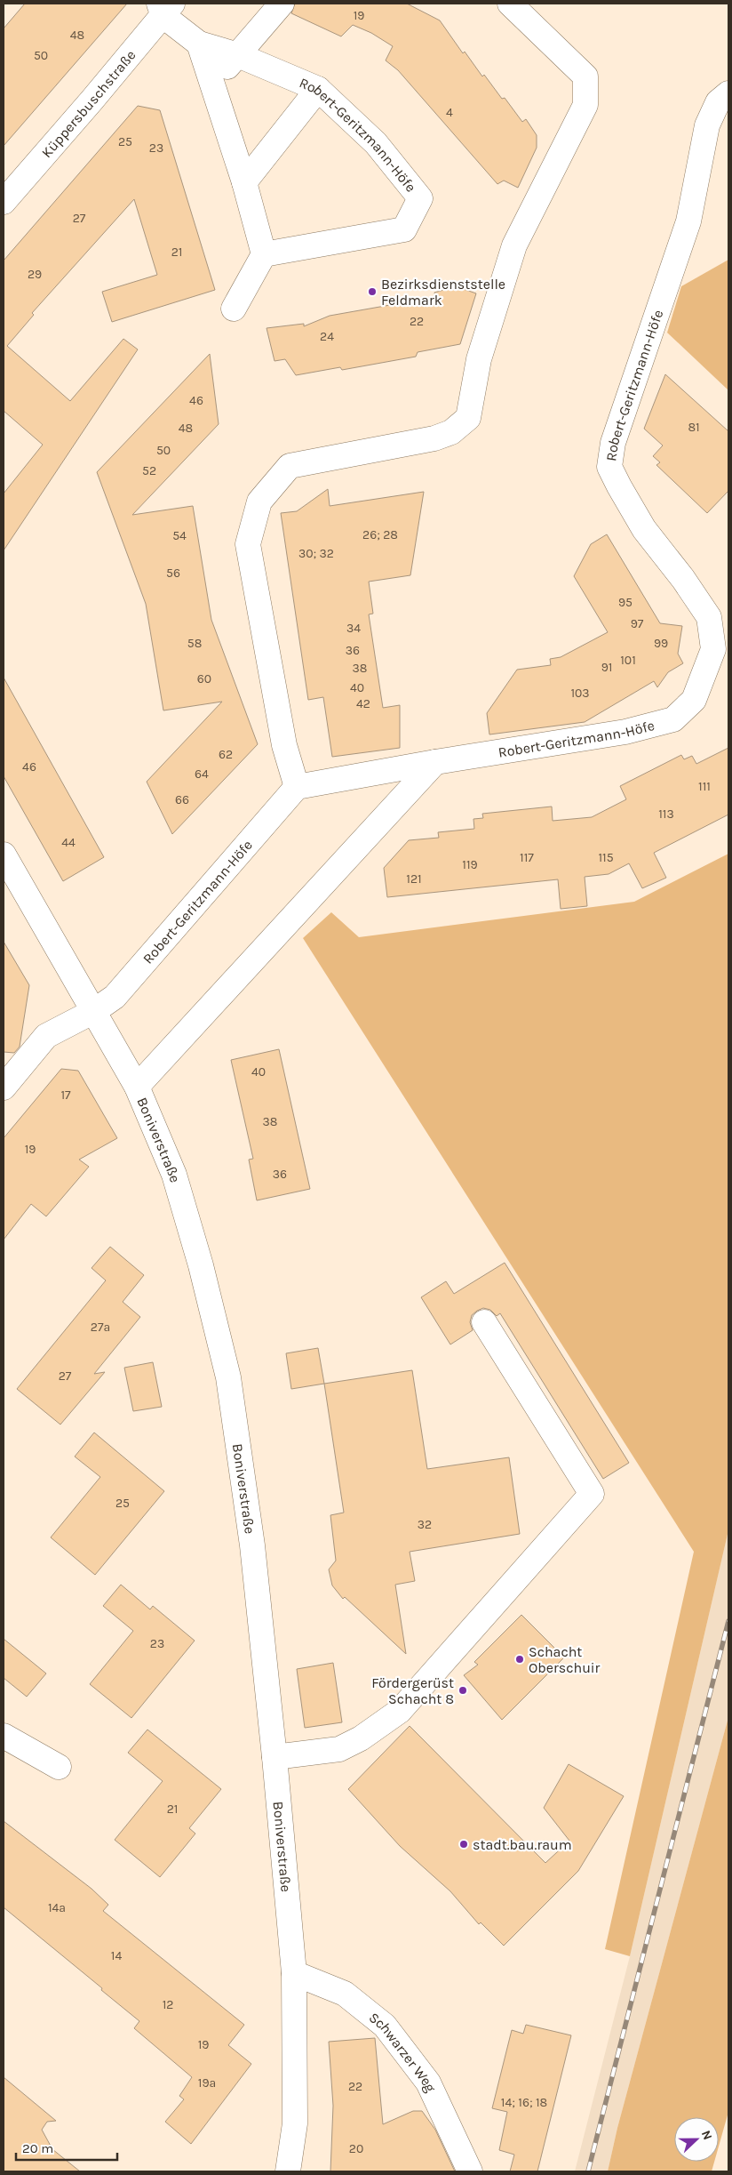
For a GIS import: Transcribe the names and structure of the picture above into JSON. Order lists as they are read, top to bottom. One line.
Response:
{"streets":{"street":["Küppersbuschstraße","Robert-Geritzmann-Höfe","Boniverstraße","Schwarzer Weg"]},"crossings":[["Küppersbuschstraße","Robert-Geritzmann-Höfe"],["Robert-Geritzmann-Höfe","Boniverstraße"],["Boniverstraße","Schwarzer Weg"]],"places":["Bezirksdienststelle Feldmark","Schacht Oberschuir","Fördergerüst Schacht 8","stadt.bau.raum"],"house_numbers":["19","48","50","4","25","23","27","21","29","22","24","46","81","48","50","52","26; 28","54","30; 32","56","95","97","34","58","99","36","101","91","38","60","40","103","42","62","46","64","111","66","113","44","117","115","119","121","40","17","38","19","36","27a","27","25","32","23","21","14a","14","12","19","19a","22","14; 16; 18","20"],"scale_bar":"20 m","north":"right"}
